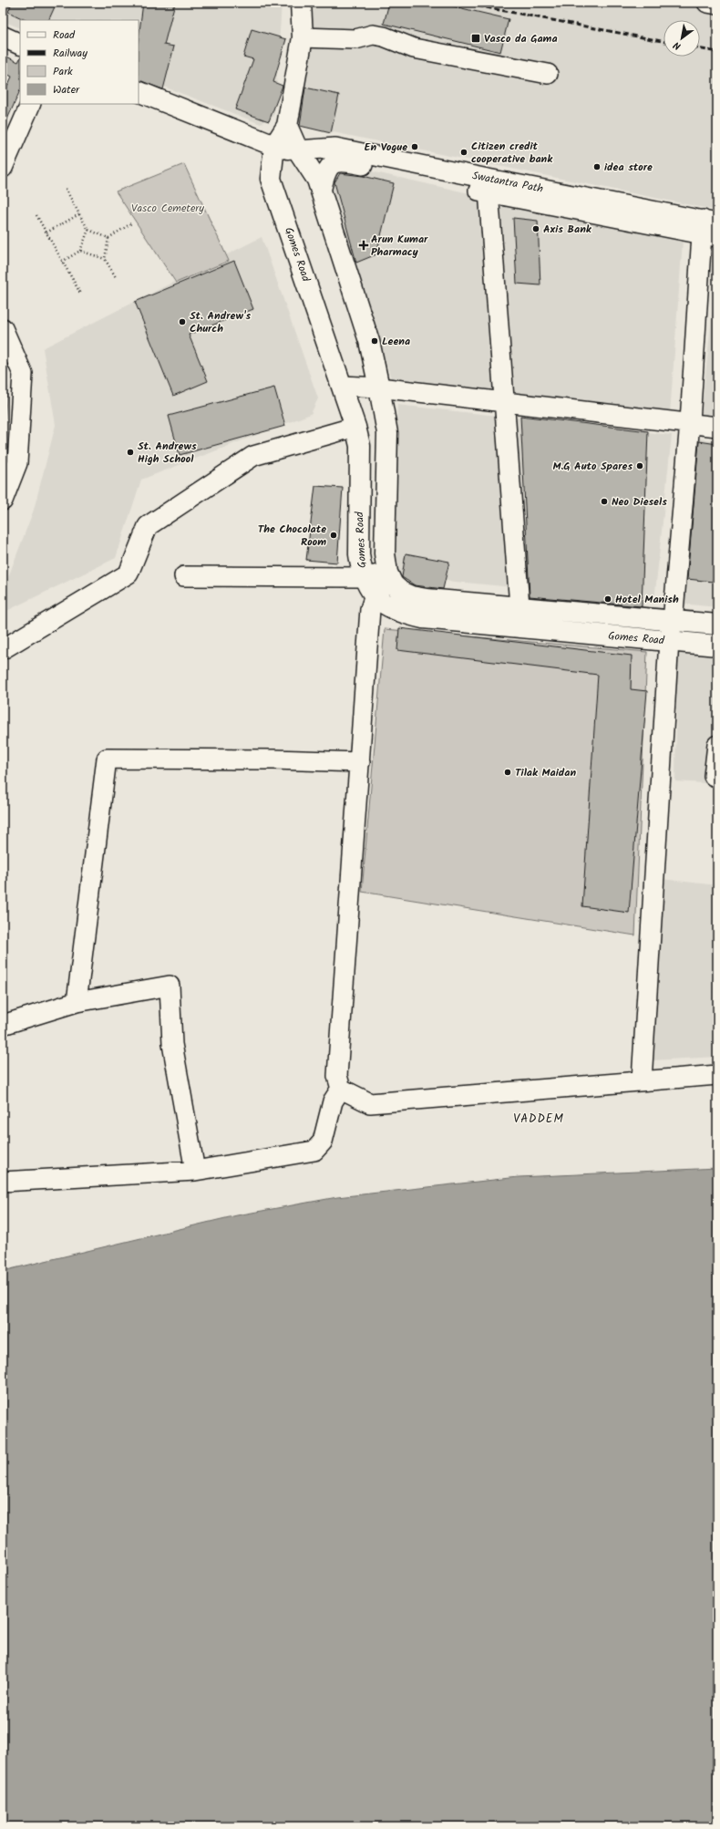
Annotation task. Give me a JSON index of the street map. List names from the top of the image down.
{
  "streets": {
    "main road": ["Gomes Road"],
    "street": ["Swatantra Path"]
  },
  "crossings": [
    ["Swatantra Path", "Gomes Road"]
  ],
  "districts": ["VADDEM"],
  "parks": ["Vasco Cemetery"],
  "places": {
    "transit": ["Vasco da Gama"],
    "other": [
      "En Vogue",
      "Citizen credit cooperative bank",
      "idea store",
      "Axis Bank",
      "St. Andrew's Church",
      "Leena",
      "St. Andrews High School",
      "M.G Auto Spares",
      "Neo Diesels",
      "The Chocolate Room",
      "Hotel Manish",
      "Tilak Maidan"
    ],
    "health": ["Arun Kumar Pharmacy"]
  },
  "legend": [
    "Road",
    "Railway",
    "Park",
    "Water"
  ],
  "north": "bottom left"
}
